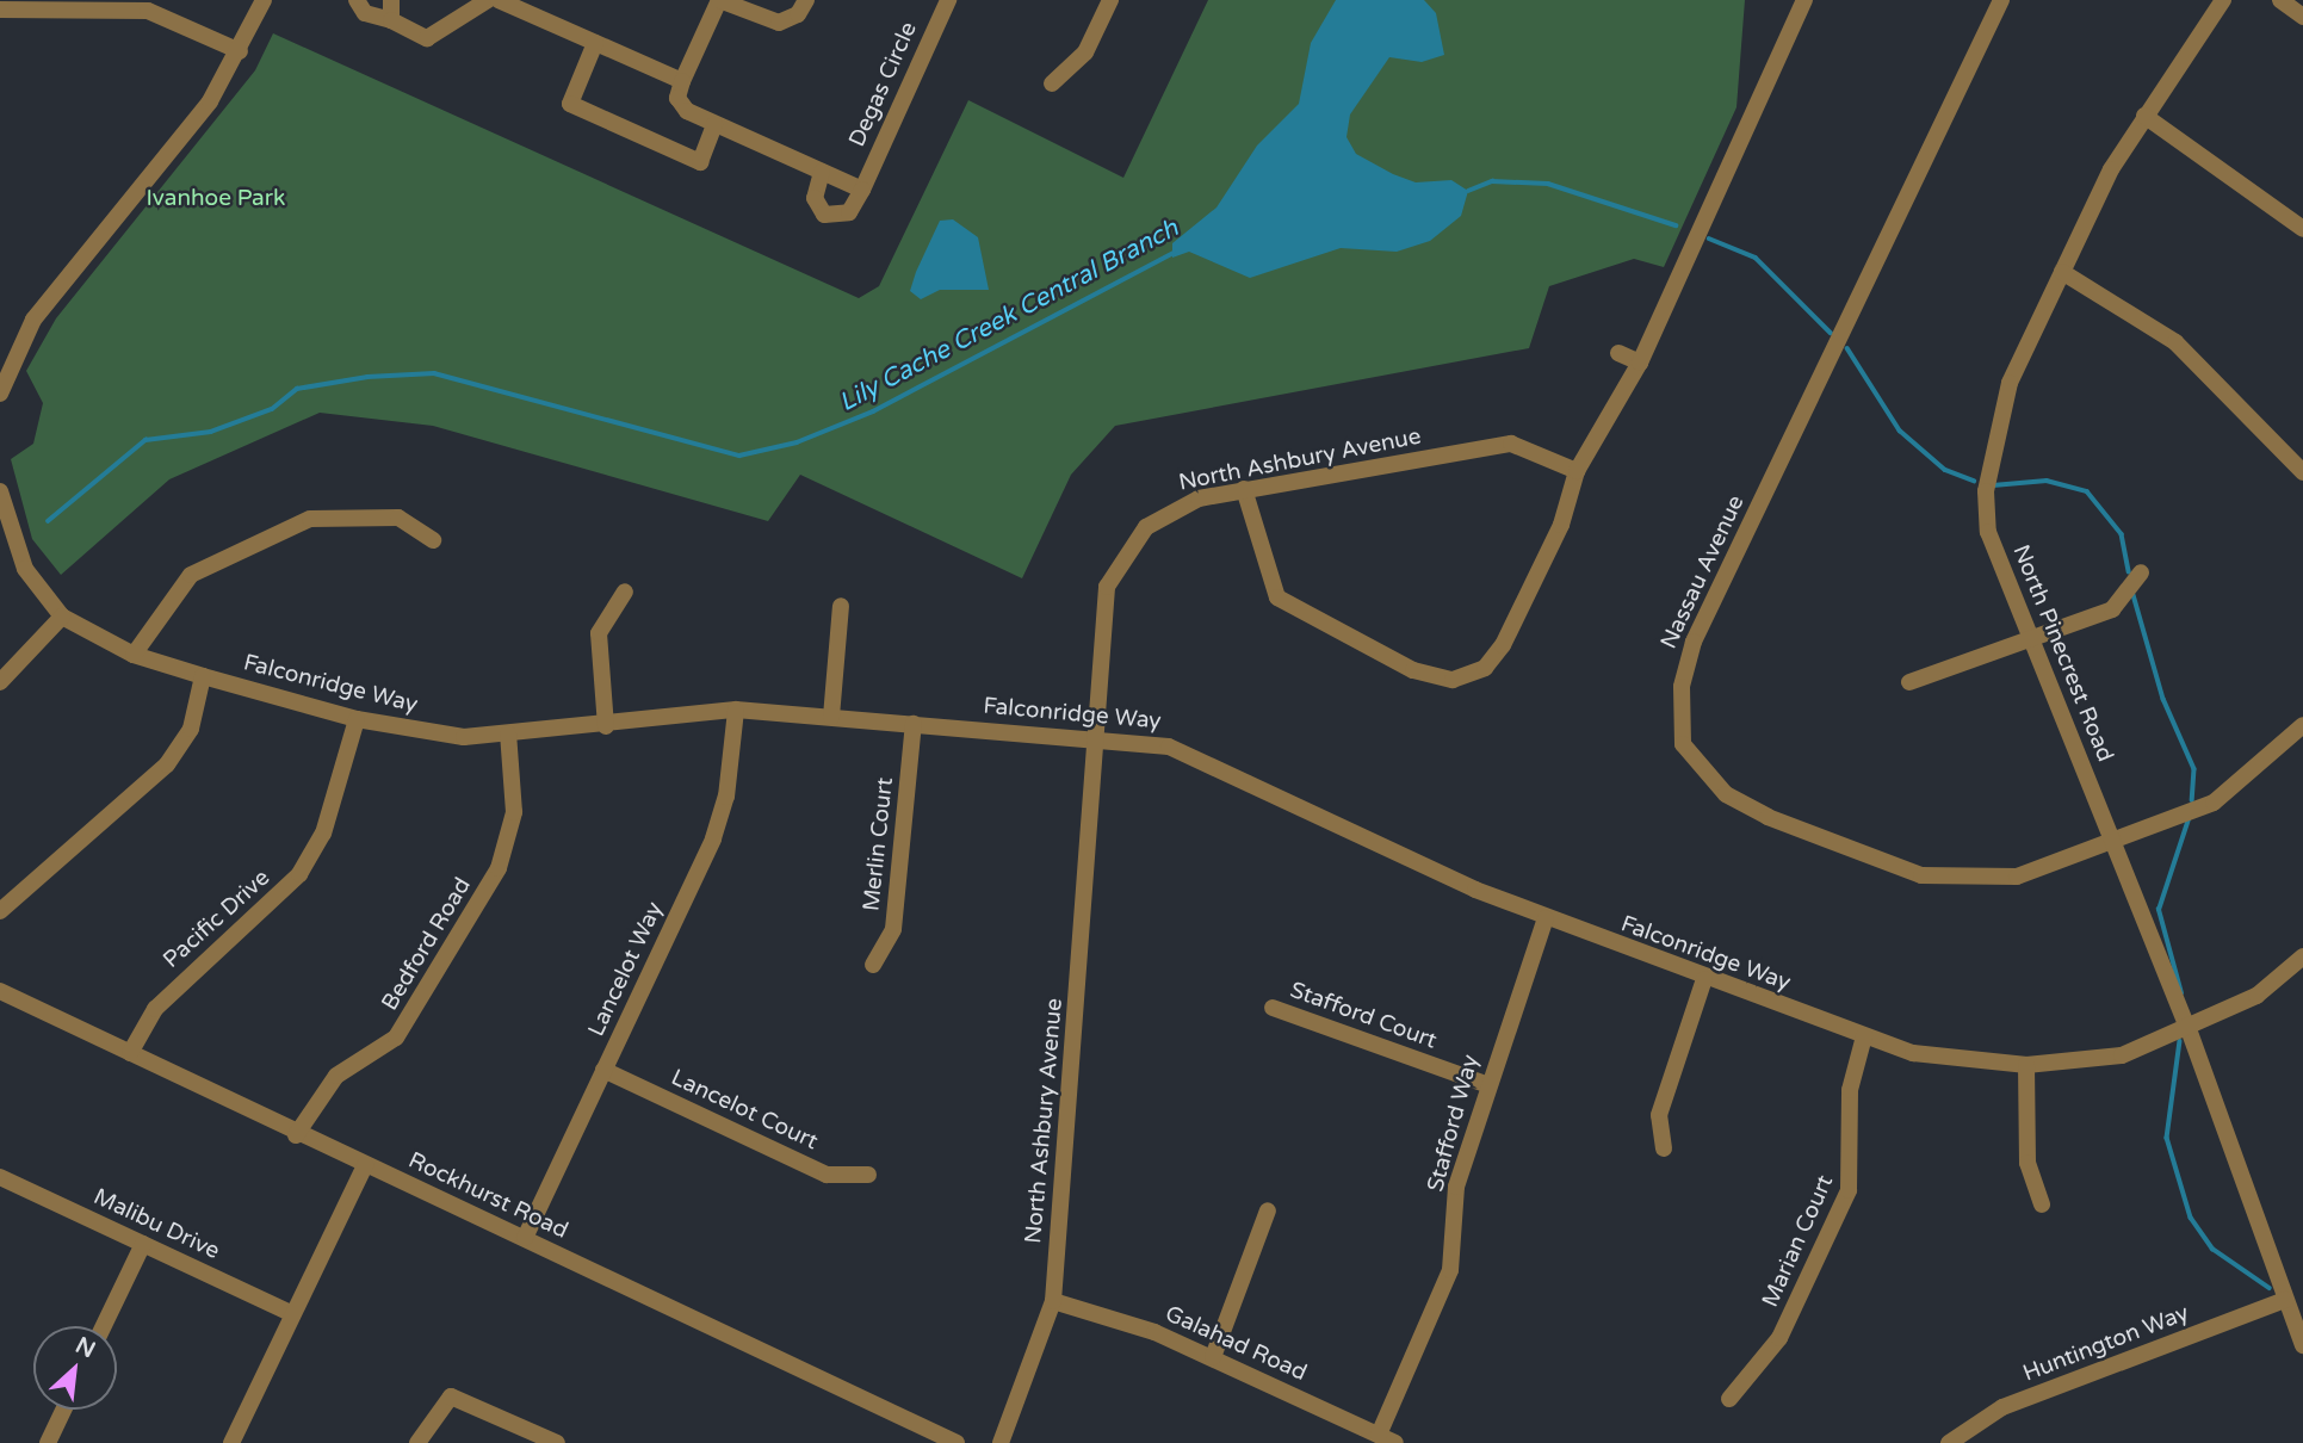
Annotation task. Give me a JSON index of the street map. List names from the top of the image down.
{
  "streets": {
    "street": [
      "Degas Circle",
      "North Ashbury Avenue",
      "Nassau Avenue",
      "North Pinecrest Road",
      "Falconridge Way",
      "Merlin Court",
      "Pacific Drive",
      "Bedford Road",
      "Lancelot Way",
      "Stafford Court",
      "Lancelot Court",
      "Stafford Way",
      "Rockhurst Road",
      "Malibu Drive",
      "Marian Court",
      "Galahad Road",
      "Huntington Way"
    ]
  },
  "crossings": [
    ["North Ashbury Avenue", "Falconridge Way"],
    ["North Ashbury Avenue", "Galahad Road"],
    ["Nassau Avenue", "North Pinecrest Road"],
    ["North Pinecrest Road", "Falconridge Way"],
    ["North Pinecrest Road", "Huntington Way"],
    ["Falconridge Way", "Merlin Court"],
    ["Falconridge Way", "Pacific Drive"],
    ["Falconridge Way", "Bedford Road"],
    ["Falconridge Way", "Lancelot Way"],
    ["Falconridge Way", "Stafford Way"],
    ["Falconridge Way", "Marian Court"],
    ["Pacific Drive", "Rockhurst Road"],
    ["Bedford Road", "Rockhurst Road"],
    ["Lancelot Way", "Lancelot Court"],
    ["Lancelot Way", "Rockhurst Road"],
    ["Stafford Court", "Stafford Way"],
    ["Stafford Way", "Galahad Road"]
  ],
  "water": ["Lily Cache Creek Central Branch"],
  "parks": ["Ivanhoe Park"],
  "north": "top right"
}
